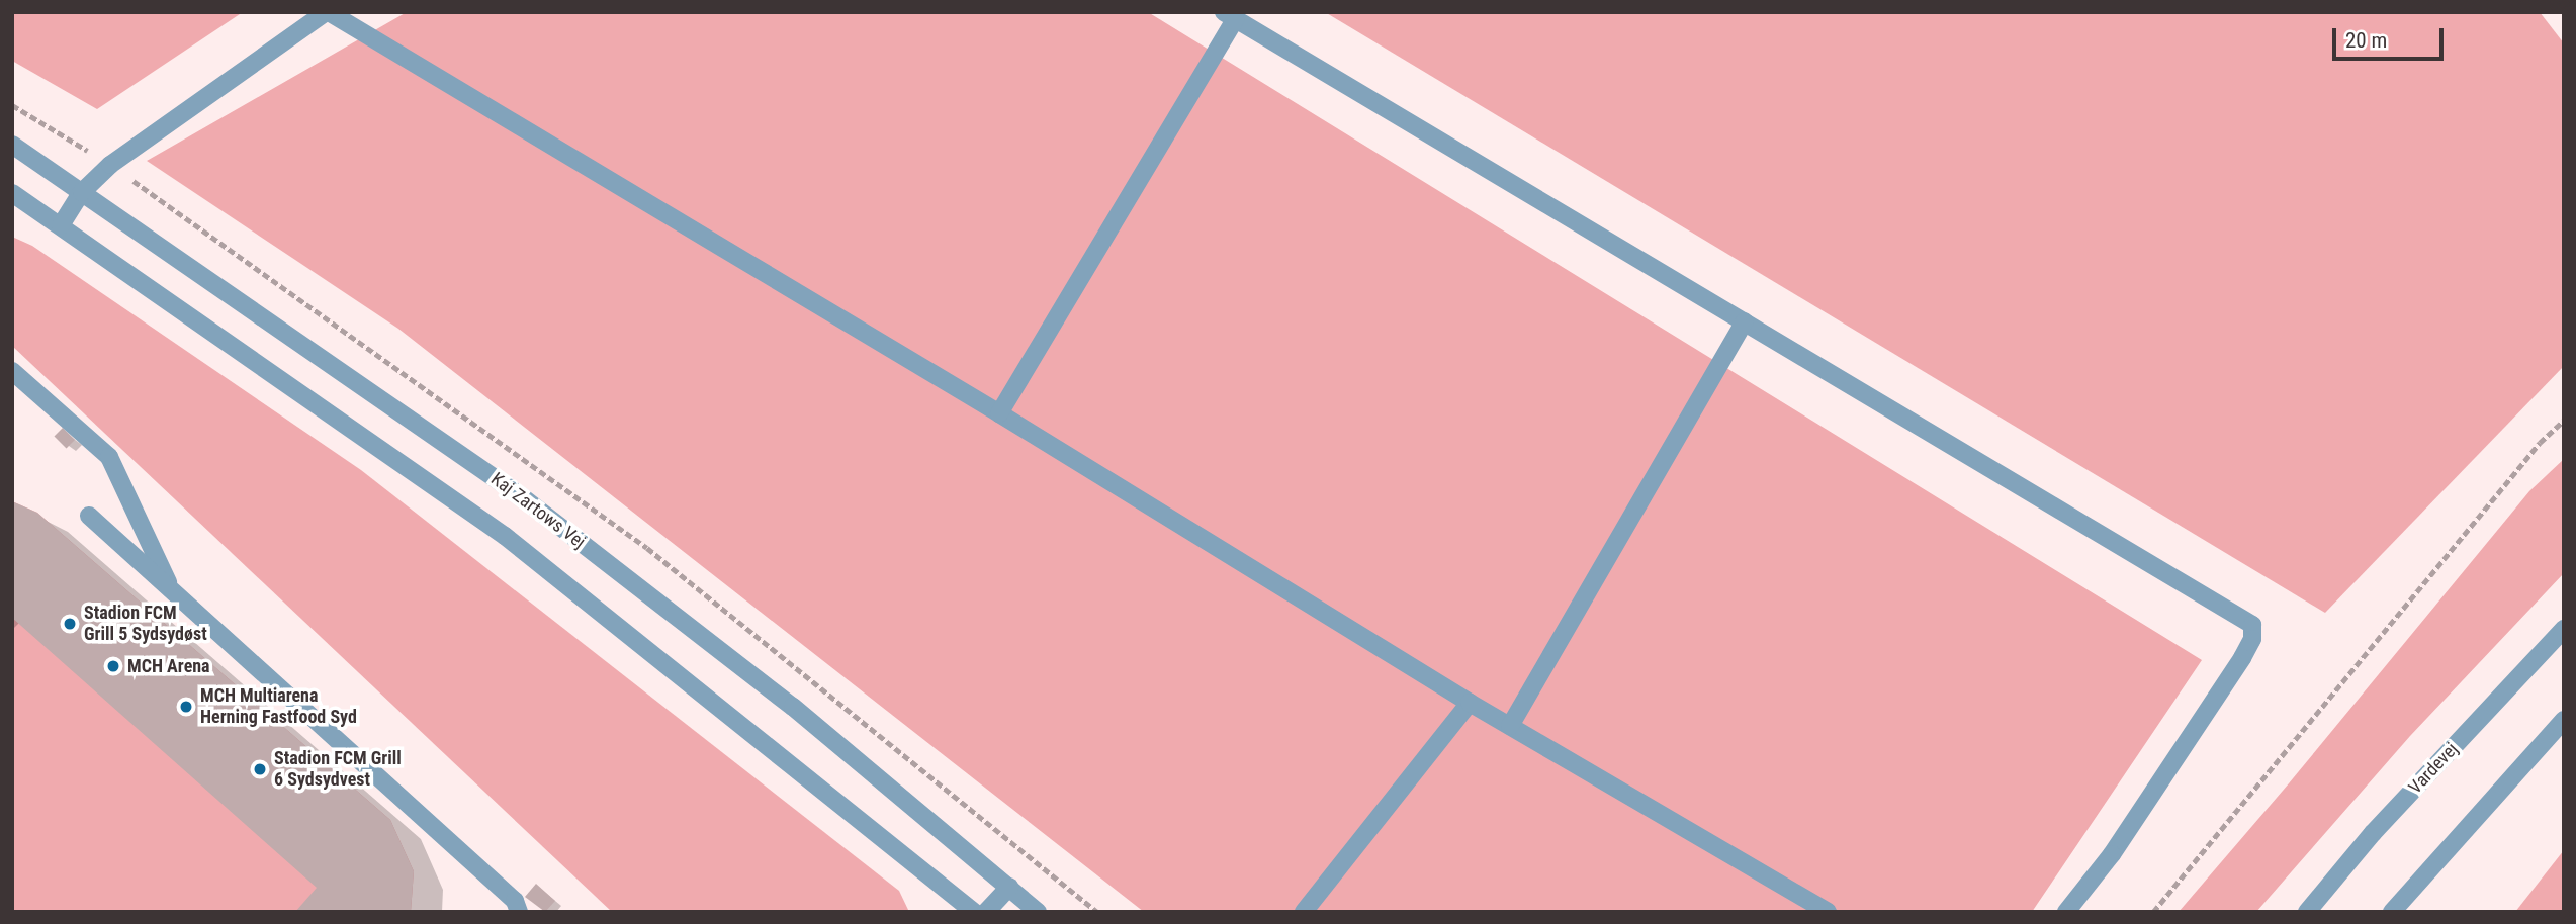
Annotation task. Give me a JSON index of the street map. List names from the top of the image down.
{
  "streets": {
    "street": ["Kaj Zartows Vej", "Vardevej"]
  },
  "places": [
    "Stadion FCM Grill 5 Sydsydøst",
    "MCH Arena",
    "MCH Multiarena Herning Fastfood Syd",
    "Stadion FCM Grill 6 Sydsydvest"
  ],
  "scale_bar": "20 m"
}
